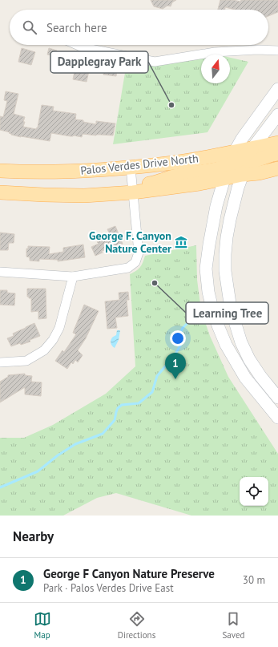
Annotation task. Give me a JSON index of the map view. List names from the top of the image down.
{
  "streets": {
    "main road": ["Palos Verdes Drive North"]
  },
  "places": {
    "other": ["Dapplegray Park", "Learning Tree"],
    "museum": ["George F. Canyon Nature Center"]
  },
  "north": "top",
  "page": {
    "search": "Search here",
    "pins": "1",
    "heading": "Nearby",
    "list": [
      {
        "mark": "1",
        "name": "George F Canyon Nature Preserve",
        "note": "Park · Palos Verdes Drive East",
        "value": "30 m"
      }
    ],
    "nav": ["Map", "Directions", "Saved"]
  }
}
